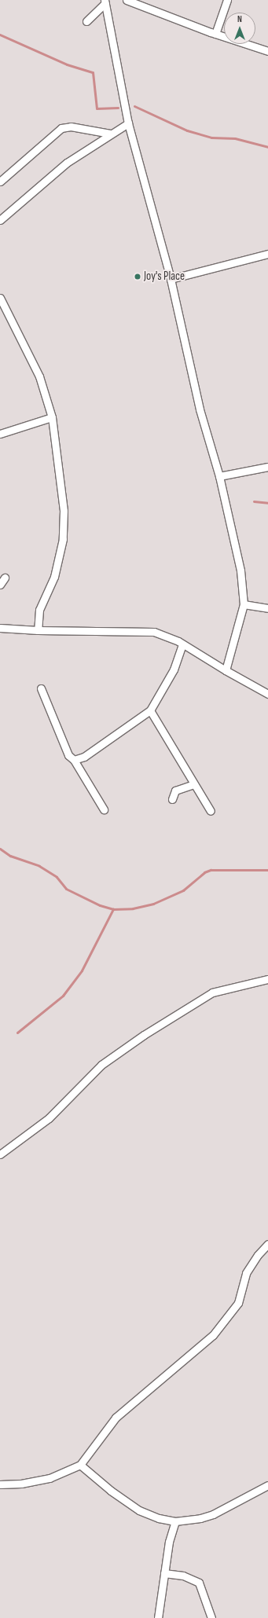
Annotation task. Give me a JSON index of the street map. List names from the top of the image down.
{
  "places": ["Joy's Place"],
  "north": "top"
}
